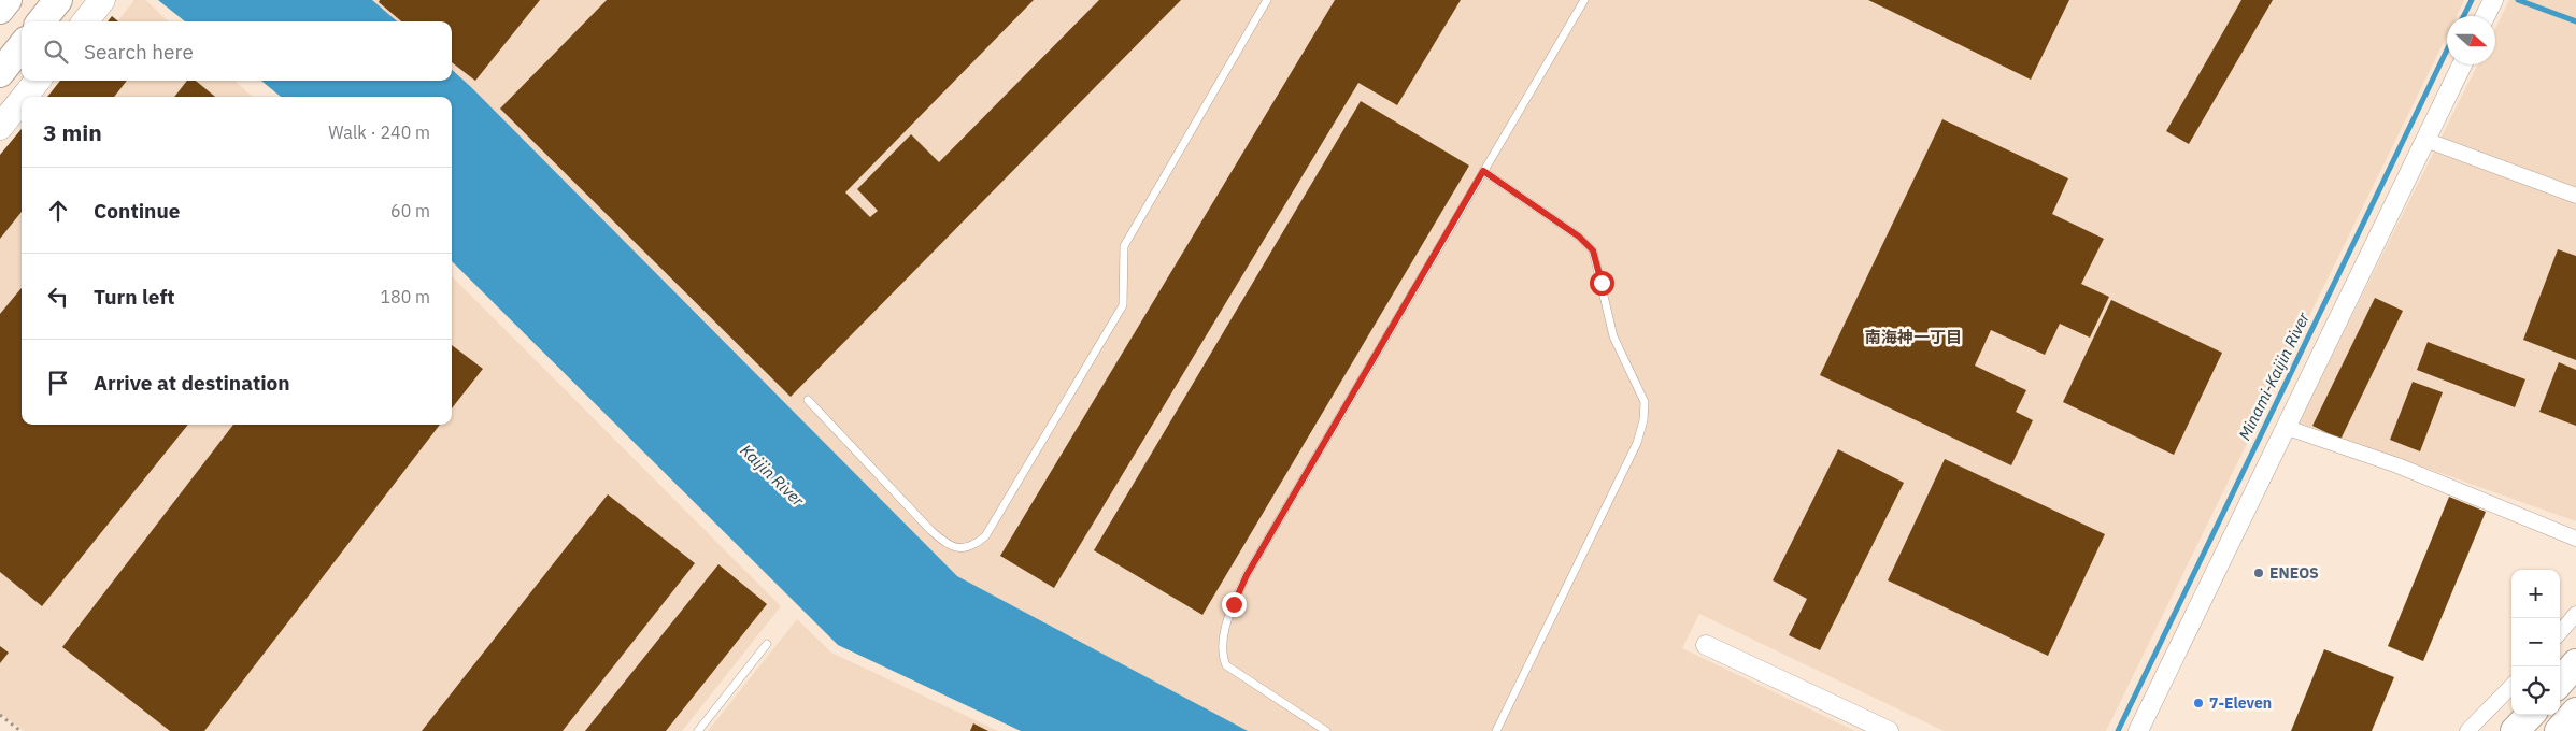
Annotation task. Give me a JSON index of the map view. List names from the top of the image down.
{
  "districts": ["南海神一丁目"],
  "water": ["Minami-Kaijin River", "Kaijin River"],
  "places": ["ENEOS", "7-Eleven"],
  "north": "right",
  "page": {
    "search": "Search here",
    "heading": ["3 min", "Walk · 240 m"],
    "list": [
      ["Continue", "60 m"],
      ["Turn left", "180 m"],
      "Arrive at destination"
    ],
    "map_buttons": ["+", "−"]
  }
}
